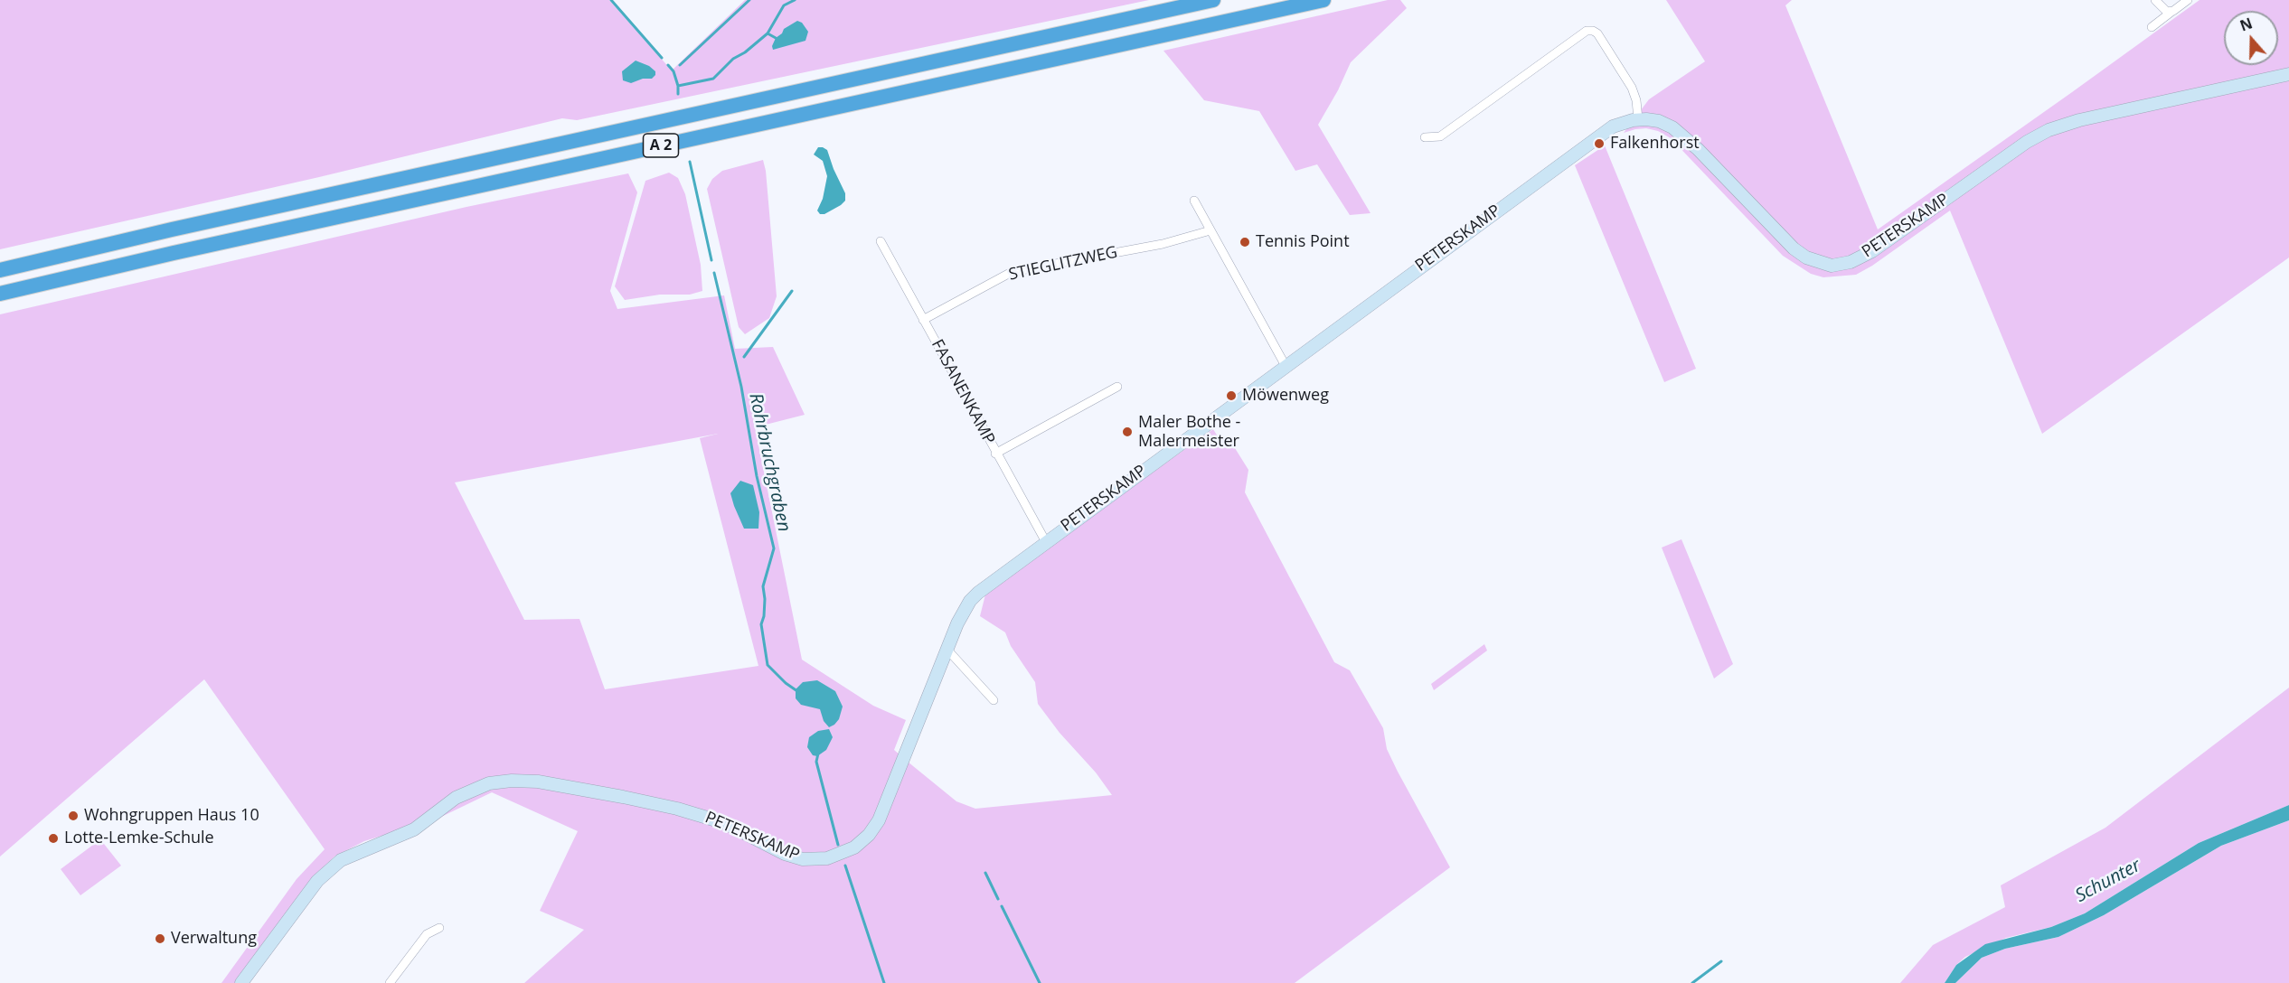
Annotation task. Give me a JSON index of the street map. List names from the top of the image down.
{
  "streets": {
    "highway": ["A 2"],
    "street": ["PETERSKAMP", "STIEGLITZWEG", "FASANENKAMP"]
  },
  "crossings": [
    ["PETERSKAMP", "FASANENKAMP"],
    ["STIEGLITZWEG", "FASANENKAMP"]
  ],
  "water": ["Rohrbruchgraben", "Schunter"],
  "places": [
    "Falkenhorst",
    "Tennis Point",
    "Möwenweg",
    "Maler Bothe - Malermeister",
    "Wohngruppen Haus 10",
    "Lotte-Lemke-Schule",
    "Verwaltung"
  ],
  "north": "top"
}
